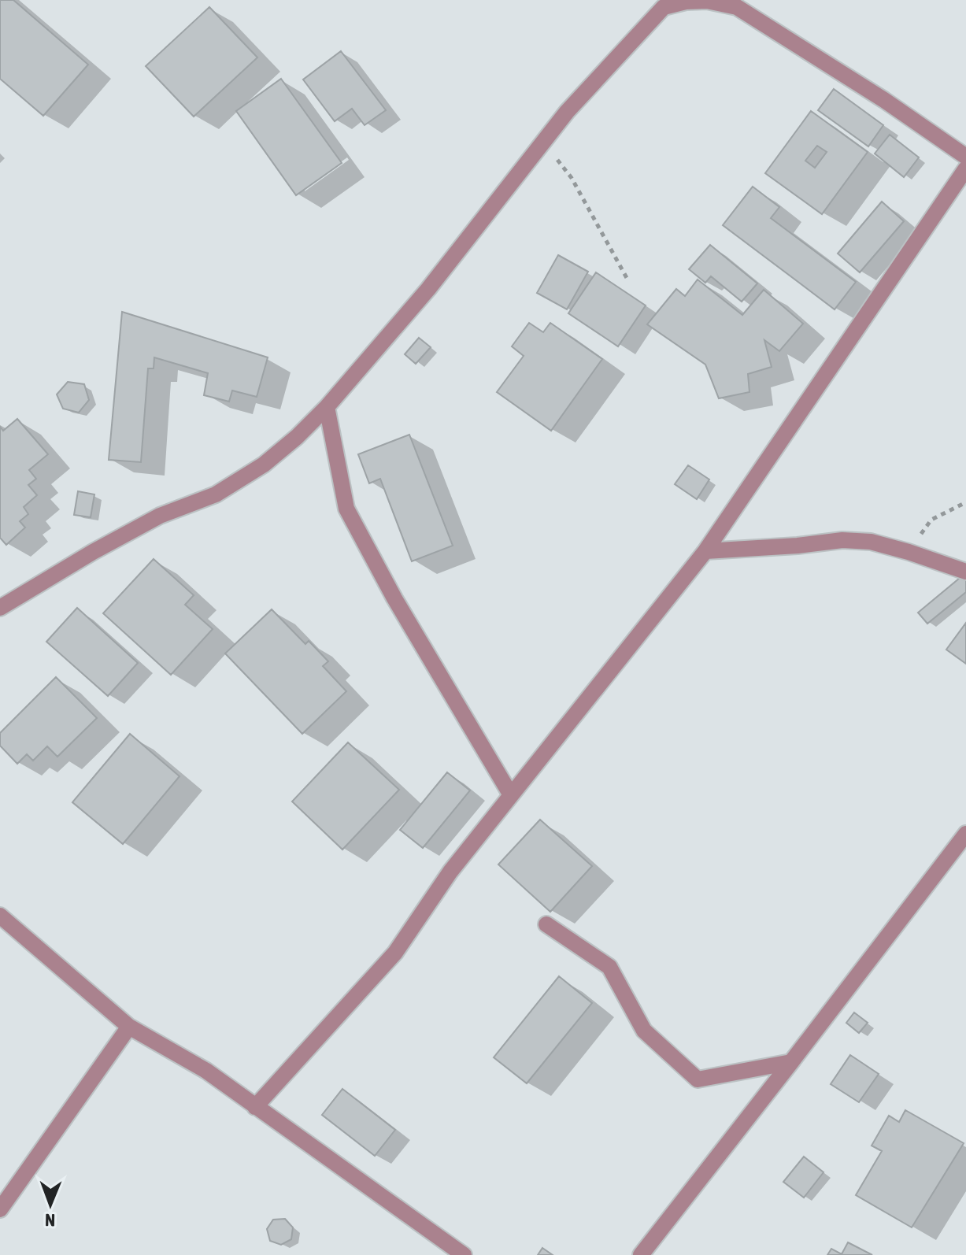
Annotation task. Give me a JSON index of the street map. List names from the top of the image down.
{
  "north": "bottom"
}
